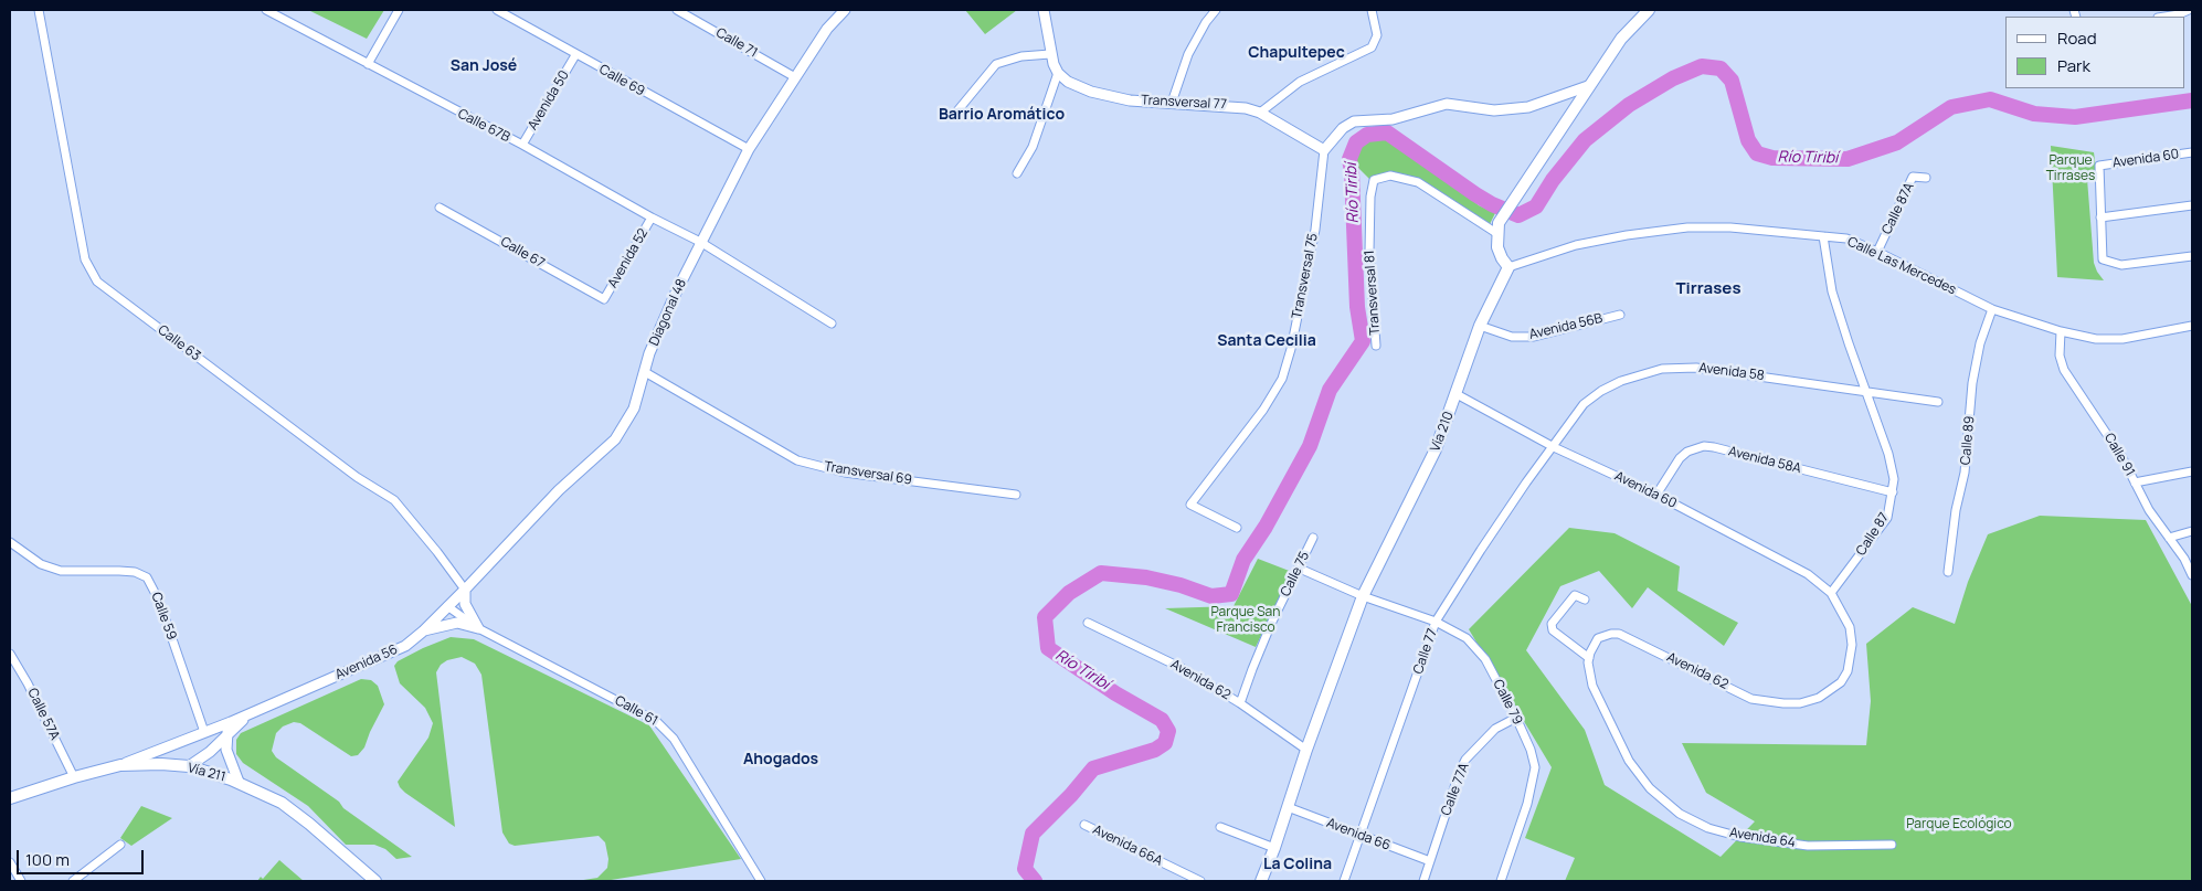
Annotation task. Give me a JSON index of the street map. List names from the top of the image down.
{
  "streets": {
    "main road": ["Vía 210", "Vía 211"],
    "street": [
      "Calle 71",
      "Calle 69",
      "Avenida 50",
      "Transversal 77",
      "Calle 67B",
      "Avenida 60",
      "Calle 87A",
      "Calle 67",
      "Avenida 52",
      "Calle Las Mercedes",
      "Transversal 75",
      "Transversal 81",
      "Diagonal 48",
      "Avenida 56B",
      "Calle 63",
      "Avenida 58",
      "Calle 89",
      "Calle 91",
      "Avenida 58A",
      "Transversal 69",
      "Calle 87",
      "Calle 75",
      "Calle 59",
      "Calle 77",
      "Avenida 56",
      "Avenida 62",
      "Calle 79",
      "Calle 61",
      "Calle 57A",
      "Calle 77A",
      "Avenida 66",
      "Avenida 64",
      "Avenida 66A"
    ]
  },
  "crossings": [
    ["Calle 71", "Diagonal 48"],
    ["Calle 69", "Avenida 50"],
    ["Calle 69", "Diagonal 48"],
    ["Avenida 50", "Calle 67B"],
    ["Transversal 77", "Transversal 75"],
    ["Calle 67B", "Avenida 52"],
    ["Calle 67B", "Diagonal 48"],
    ["Avenida 60", "Avenida 58"],
    ["Avenida 60", "Vía 210"],
    ["Avenida 60", "Avenida 58A"],
    ["Avenida 60", "Calle 87"],
    ["Avenida 60", "Calle 77"],
    ["Avenida 60", "Avenida 62"],
    ["Calle 87A", "Calle Las Mercedes"],
    ["Calle 67", "Avenida 52"],
    ["Calle Las Mercedes", "Vía 210"],
    ["Calle Las Mercedes", "Calle 89"],
    ["Calle Las Mercedes", "Calle 91"],
    ["Calle Las Mercedes", "Calle 87"],
    ["Diagonal 48", "Calle 63"],
    ["Diagonal 48", "Transversal 69"],
    ["Diagonal 48", "Avenida 56"],
    ["Avenida 56B", "Vía 210"],
    ["Calle 63", "Avenida 56"],
    ["Avenida 58", "Calle 87"],
    ["Avenida 58", "Calle 77"],
    ["Vía 210", "Avenida 62"],
    ["Vía 210", "Calle 79"],
    ["Vía 210", "Avenida 66"],
    ["Avenida 58A", "Calle 87"],
    ["Calle 87", "Avenida 62"],
    ["Calle 75", "Avenida 62"],
    ["Calle 59", "Avenida 56"],
    ["Calle 77", "Calle 79"],
    ["Calle 77", "Avenida 66"],
    ["Avenida 56", "Calle 61"],
    ["Avenida 56", "Vía 211"],
    ["Avenida 62", "Avenida 64"],
    ["Calle 79", "Calle 77A"],
    ["Calle 57A", "Vía 211"],
    ["Calle 77A", "Avenida 66"]
  ],
  "districts": [
    "Chapultepec",
    "San José",
    "Barrio Aromático",
    "Tirrases",
    "Santa Cecilia",
    "Ahogados",
    "La Colina"
  ],
  "water": ["Río Tiribí"],
  "parks": ["Parque Tirrases", "Parque San Francisco", "Parque Ecológico"],
  "legend": ["Road", "Park"],
  "scale_bar": "100 m"
}
